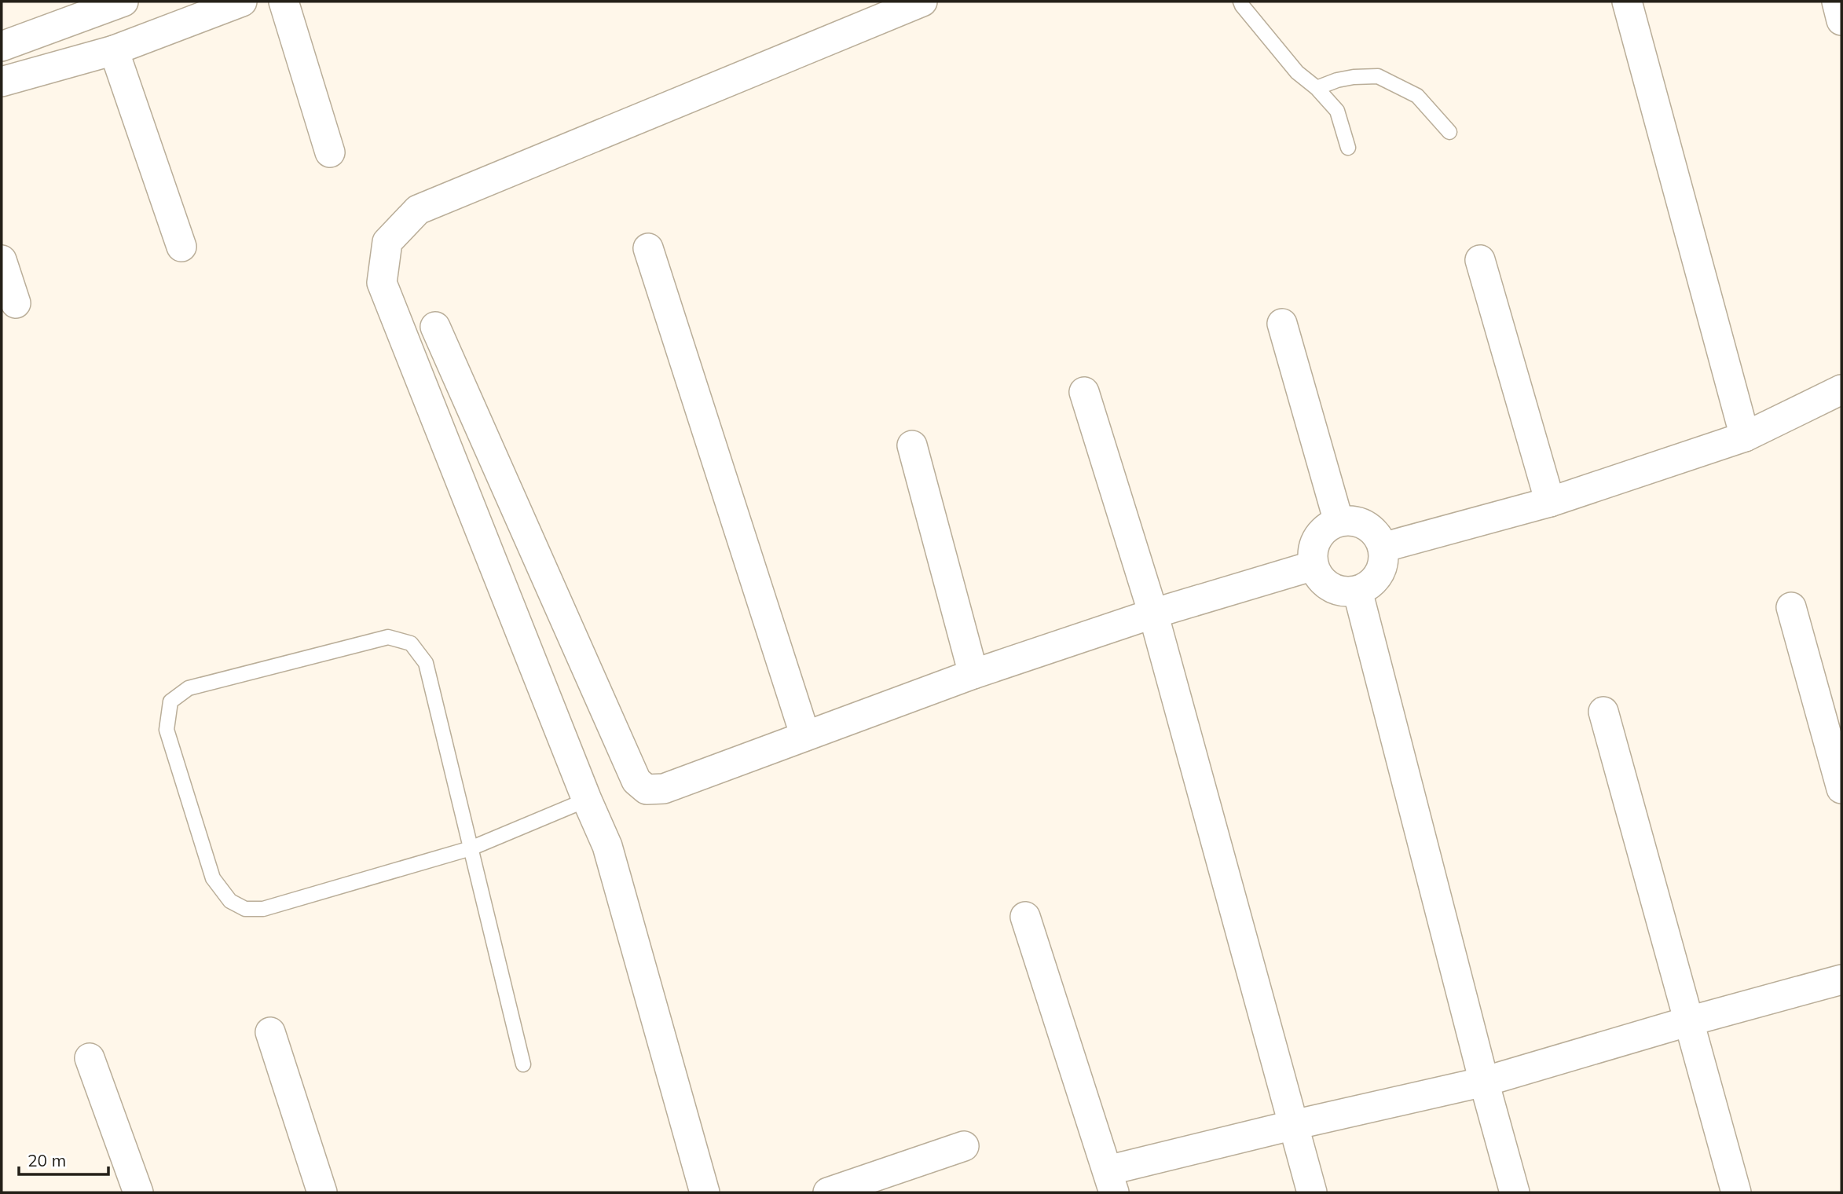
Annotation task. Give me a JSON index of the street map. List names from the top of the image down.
{
  "scale_bar": "20 m"
}
